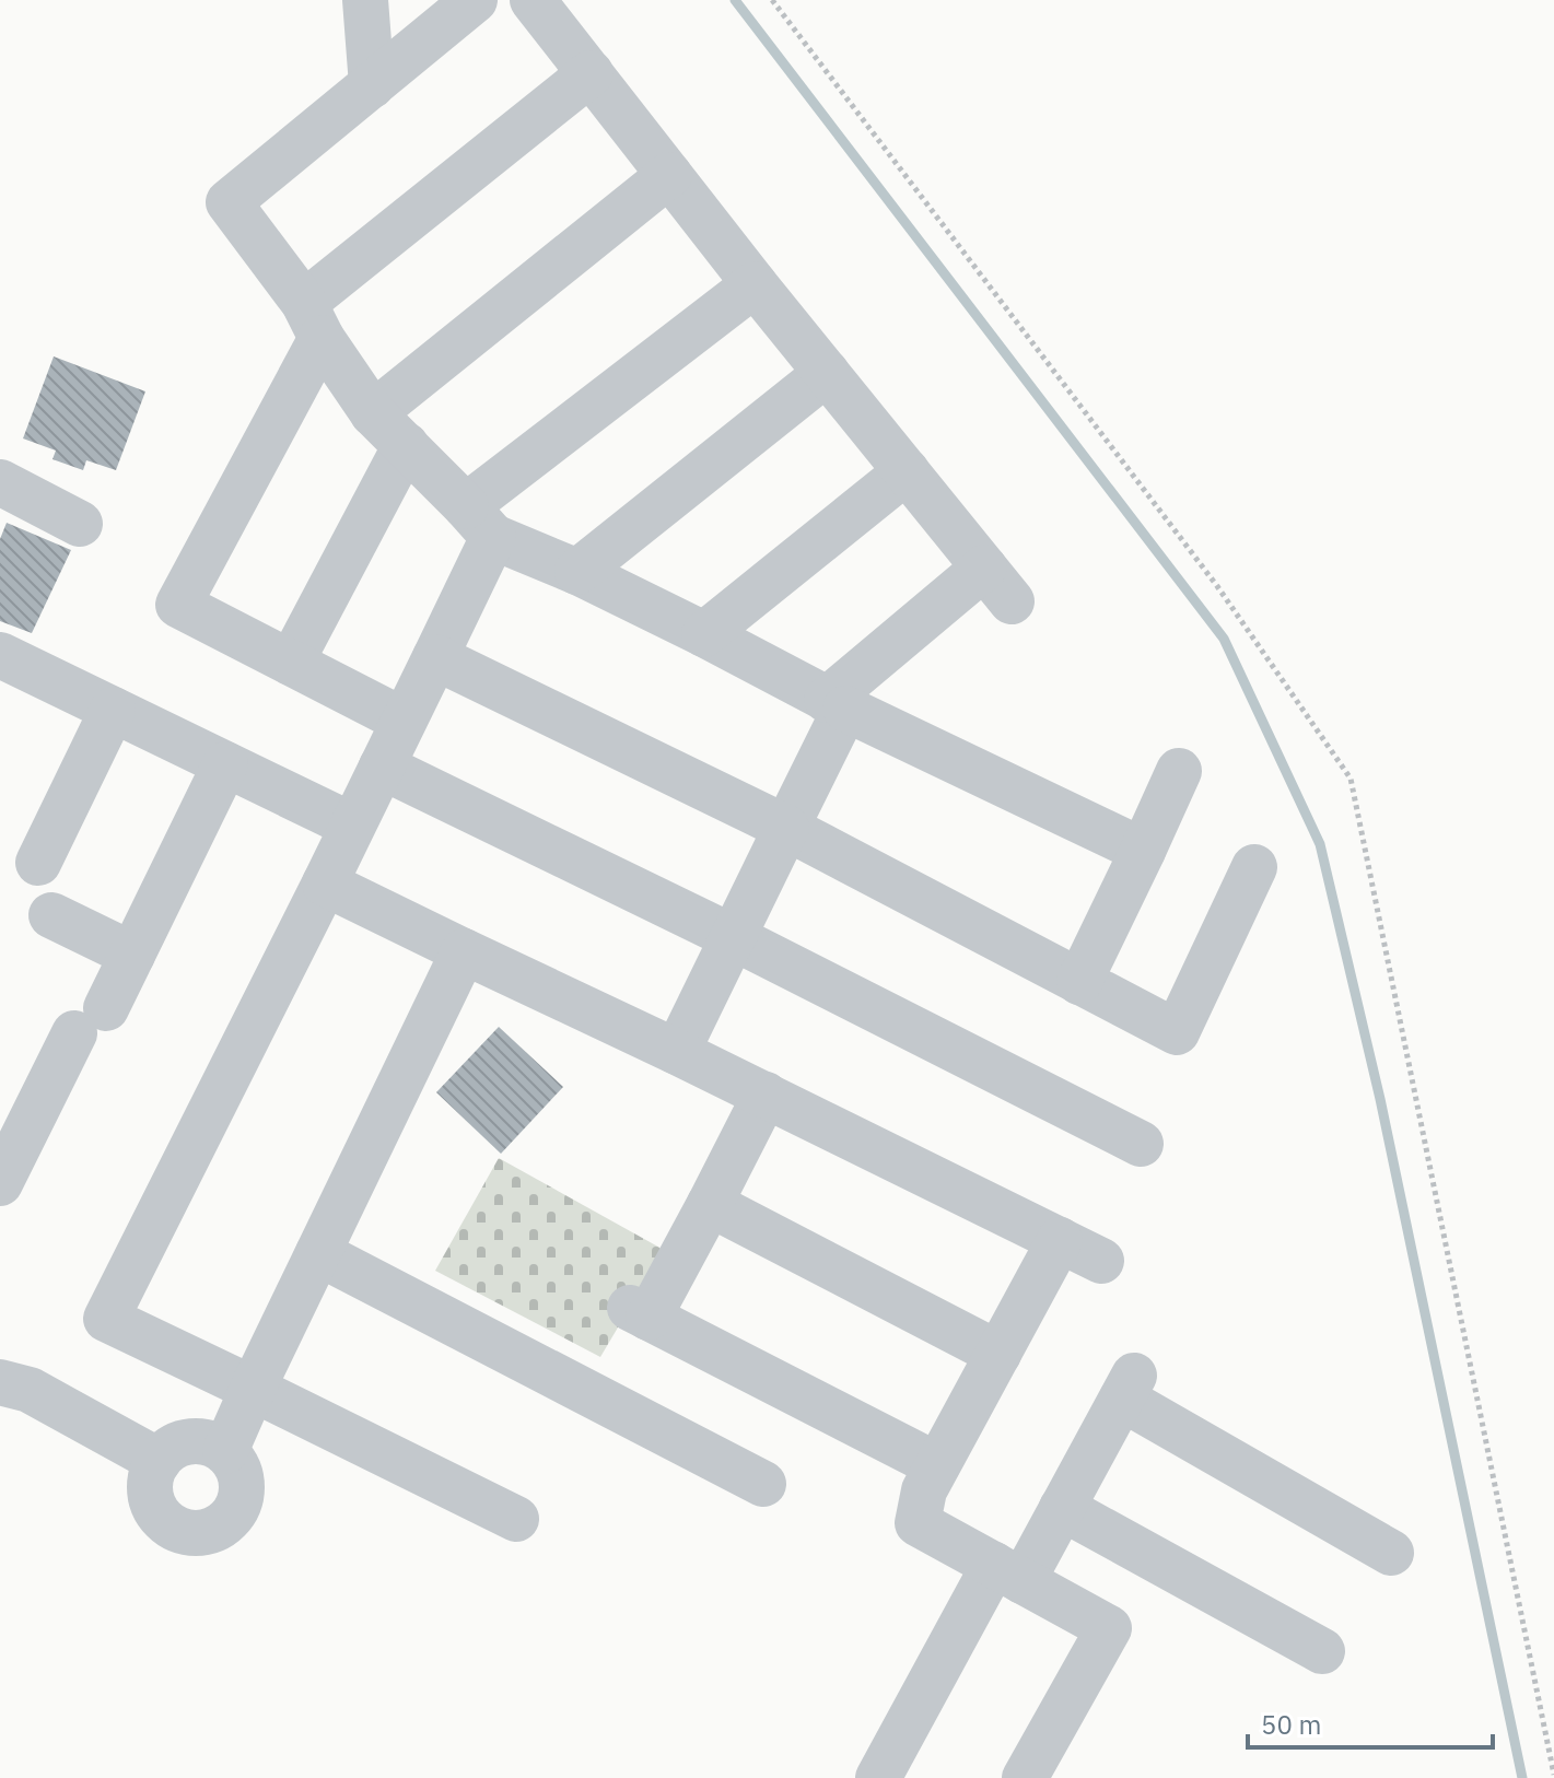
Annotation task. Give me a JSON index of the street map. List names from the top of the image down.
{
  "scale_bar": "50 m"
}
